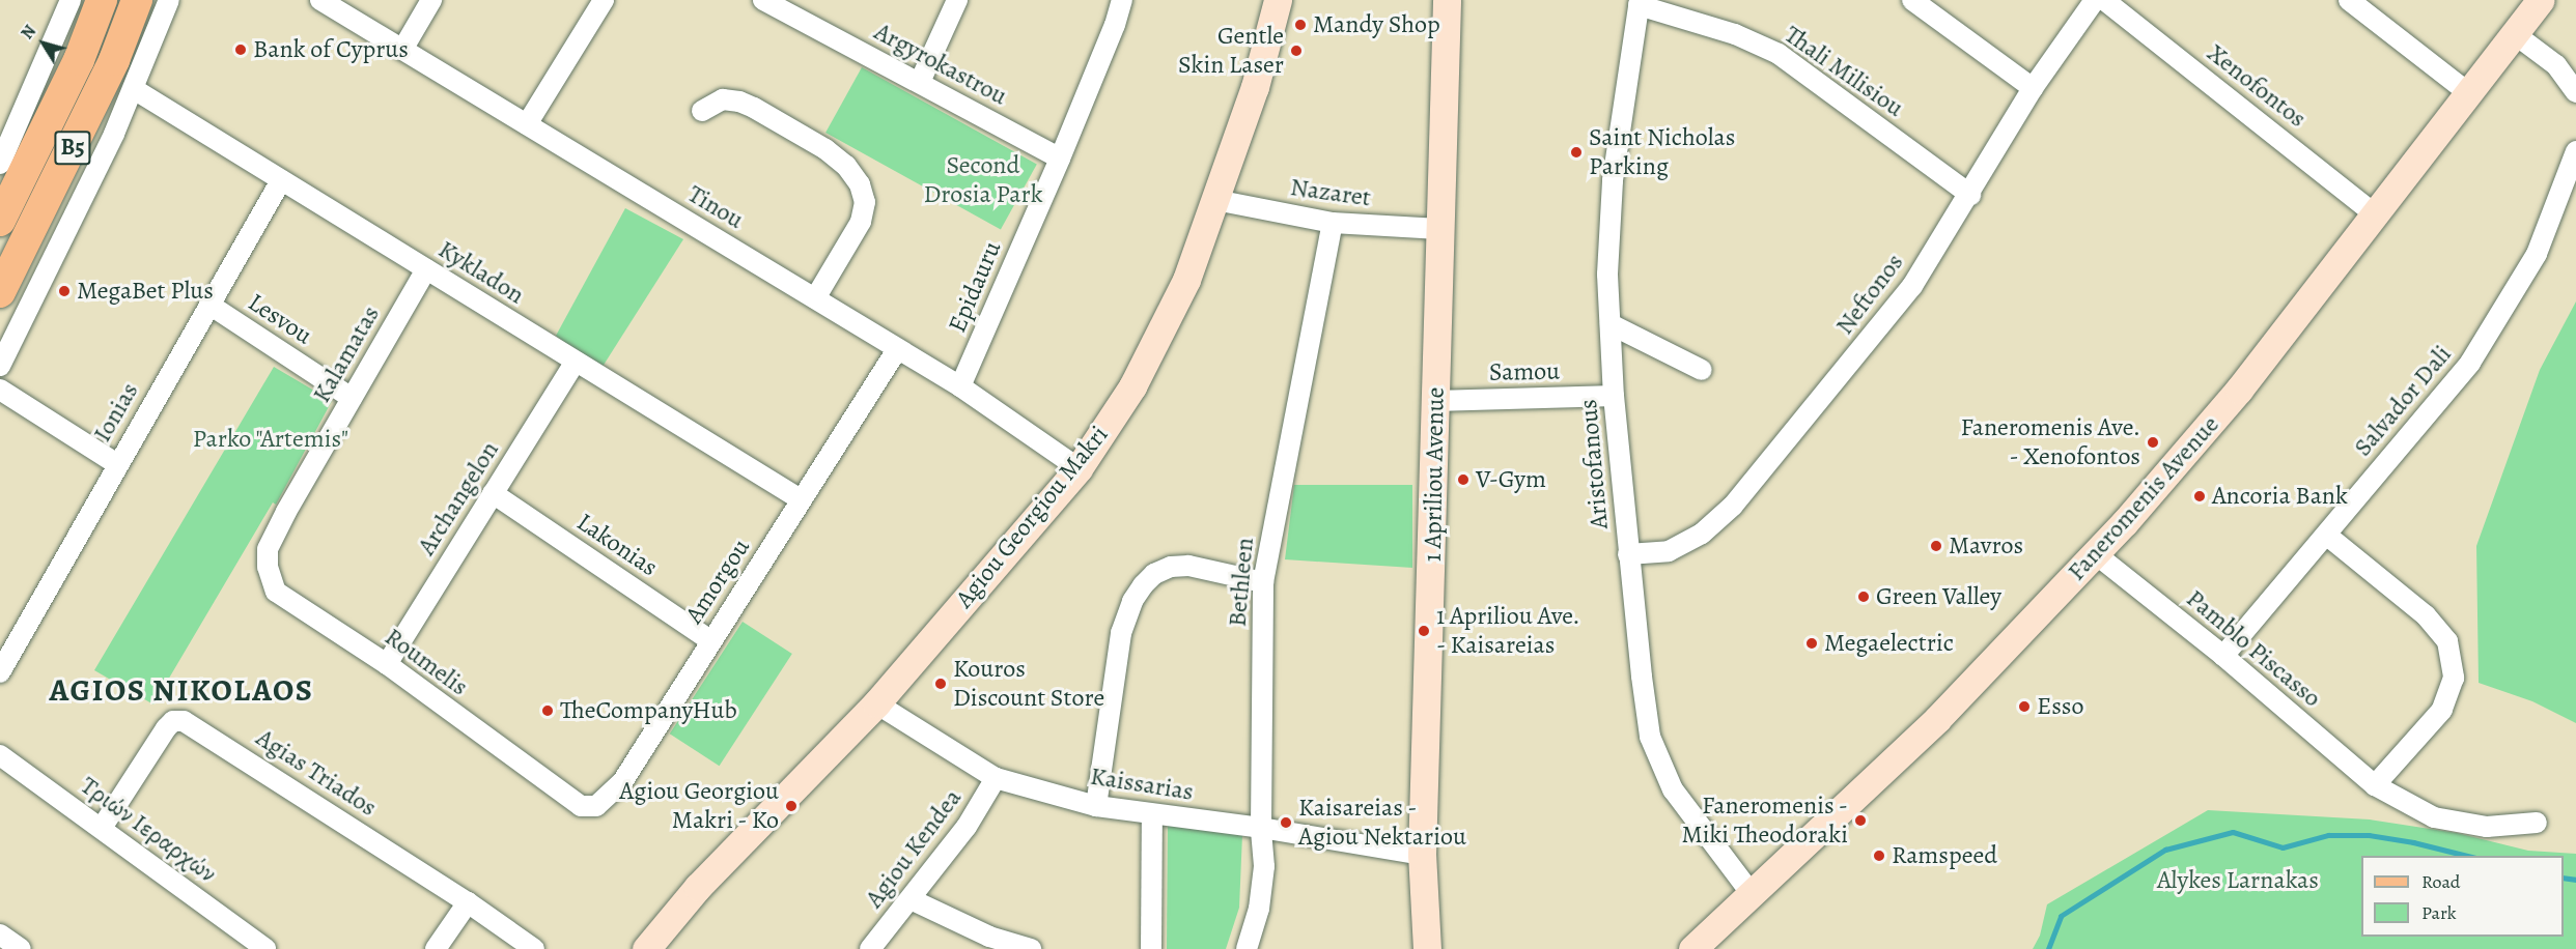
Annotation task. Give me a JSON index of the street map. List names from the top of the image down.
{
  "streets": {
    "main road": [
      "B5",
      "1 Apriliou Avenue",
      "Faneromenis Avenue",
      "Agiou Georgiou Makri"
    ],
    "street": [
      "Argyrokastrou",
      "Thali Milisiou",
      "Xenofontos",
      "Nazaret",
      "Tinou",
      "Kykladon",
      "Epidauru",
      "Neftonos",
      "Lesvou",
      "Kalamatas",
      "Samou",
      "Salvador Dali",
      "Ionias",
      "Aristofanous",
      "Archangelon",
      "Lakonias",
      "Amorgou",
      "Bethleen",
      "Pamblo Piscasso",
      "Roumelis",
      "Agias Triados",
      "Kaissarias",
      "Τριών Ιεραρχών",
      "Agiou Kendea"
    ]
  },
  "crossings": [
    ["Argyrokastrou", "Epidauru"],
    ["Thali Milisiou", "Neftonos"],
    ["Thali Milisiou", "Aristofanous"],
    ["Xenofontos", "Faneromenis Avenue"],
    ["Nazaret", "1 Apriliou Avenue"],
    ["Nazaret", "Agiou Georgiou Makri"],
    ["Nazaret", "Bethleen"],
    ["Tinou", "Epidauru"],
    ["Tinou", "Agiou Georgiou Makri"],
    ["Tinou", "Amorgou"],
    ["Kykladon", "Kalamatas"],
    ["Kykladon", "Ionias"],
    ["Kykladon", "Archangelon"],
    ["Kykladon", "Amorgou"],
    ["Neftonos", "Aristofanous"],
    ["Lesvou", "Kalamatas"],
    ["Lesvou", "Ionias"],
    ["Kalamatas", "Roumelis"],
    ["Samou", "Aristofanous"],
    ["Samou", "1 Apriliou Avenue"],
    ["Salvador Dali", "Pamblo Piscasso"],
    ["Aristofanous", "Faneromenis Avenue"],
    ["1 Apriliou Avenue", "Kaissarias"],
    ["Archangelon", "Lakonias"],
    ["Archangelon", "Roumelis"],
    ["Faneromenis Avenue", "Pamblo Piscasso"],
    ["Agiou Georgiou Makri", "Kaissarias"],
    ["Lakonias", "Amorgou"],
    ["Amorgou", "Roumelis"],
    ["Bethleen", "Kaissarias"],
    ["Agias Triados", "Τριών Ιεραρχών"],
    ["Kaissarias", "Agiou Kendea"]
  ],
  "districts": ["AGIOS NIKOLAOS"],
  "parks": ["Second Drosia Park", "Parko \"Artemis\"", "Alykes Larnakas"],
  "places": [
    "Mandy Shop",
    "Bank of Cyprus",
    "Gentle Skin Laser",
    "Saint Nicholas Parking",
    "MegaBet Plus",
    "Faneromenis Ave. - Xenofontos",
    "V-Gym",
    "Ancoria Bank",
    "Mavros",
    "Green Valley",
    "1 Apriliou Ave. - Kaisareias",
    "Megaelectric",
    "Kouros Discount Store",
    "Esso",
    "TheCompanyHub",
    "Agiou Georgiou Makri - Ko",
    "Faneromenis - Miki Theodoraki",
    "Kaisareias - Agiou Nektariou",
    "Ramspeed"
  ],
  "legend": ["Road", "Park"],
  "north": "top left"
}
